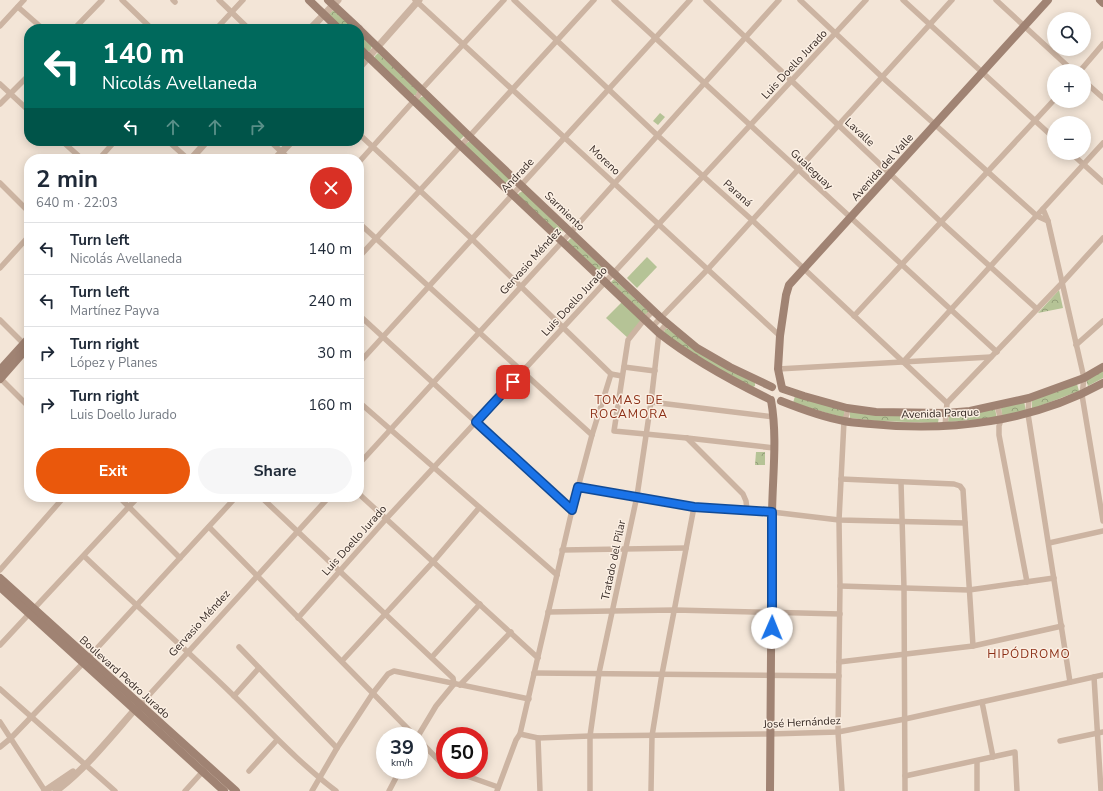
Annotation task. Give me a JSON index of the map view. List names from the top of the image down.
{
  "streets": {
    "main road": [
      "Avenida del Valle",
      "Sarmiento",
      "Avenida Parque",
      "Boulevard Pedro Jurado"
    ],
    "street": [
      "Luis Doello Jurado",
      "Lavalle",
      "Moreno",
      "Gualeguay",
      "Andrade",
      "Paraná",
      "Gervasio Méndez",
      "Tratado del Pilar",
      "José Hernández"
    ]
  },
  "crossings": [
    ["Luis Doello Jurado", "Lavalle"],
    ["Luis Doello Jurado", "Moreno"],
    ["Luis Doello Jurado", "Gualeguay"],
    ["Luis Doello Jurado", "Paraná"],
    ["Luis Doello Jurado", "Sarmiento"],
    ["Lavalle", "Avenida del Valle"],
    ["Lavalle", "Gervasio Méndez"],
    ["Moreno", "Avenida del Valle"],
    ["Moreno", "Andrade"],
    ["Moreno", "Gervasio Méndez"],
    ["Avenida del Valle", "Gualeguay"],
    ["Avenida del Valle", "Paraná"],
    ["Gualeguay", "Andrade"],
    ["Gualeguay", "Gervasio Méndez"],
    ["Andrade", "Paraná"],
    ["Andrade", "Sarmiento"],
    ["Paraná", "Gervasio Méndez"],
    ["Sarmiento", "Gervasio Méndez"],
    ["Sarmiento", "Avenida Parque"],
    ["Gervasio Méndez", "Boulevard Pedro Jurado"],
    ["Tratado del Pilar", "José Hernández"]
  ],
  "districts": ["TOMAS DE ROCAMORA", "HIPÓDROMO"],
  "page": {
    "map_buttons": ["+", "−"],
    "turn": ["140 m", "Nicolás Avellaneda"],
    "heading": ["2 min", "640 m · 22:03"],
    "list": [
      {
        "name": "Turn left",
        "note": "Nicolás Avellaneda",
        "value": "140 m"
      },
      {
        "name": "Turn left",
        "note": "Martínez Payva",
        "value": "240 m"
      },
      {
        "name": "Turn right",
        "note": "López y Planes",
        "value": "30 m"
      },
      {
        "name": "Turn right",
        "note": "Luis Doello Jurado",
        "value": "160 m"
      }
    ],
    "buttons": ["Exit", "Share"],
    "speed": "39 km/h",
    "limit": "50"
  }
}
